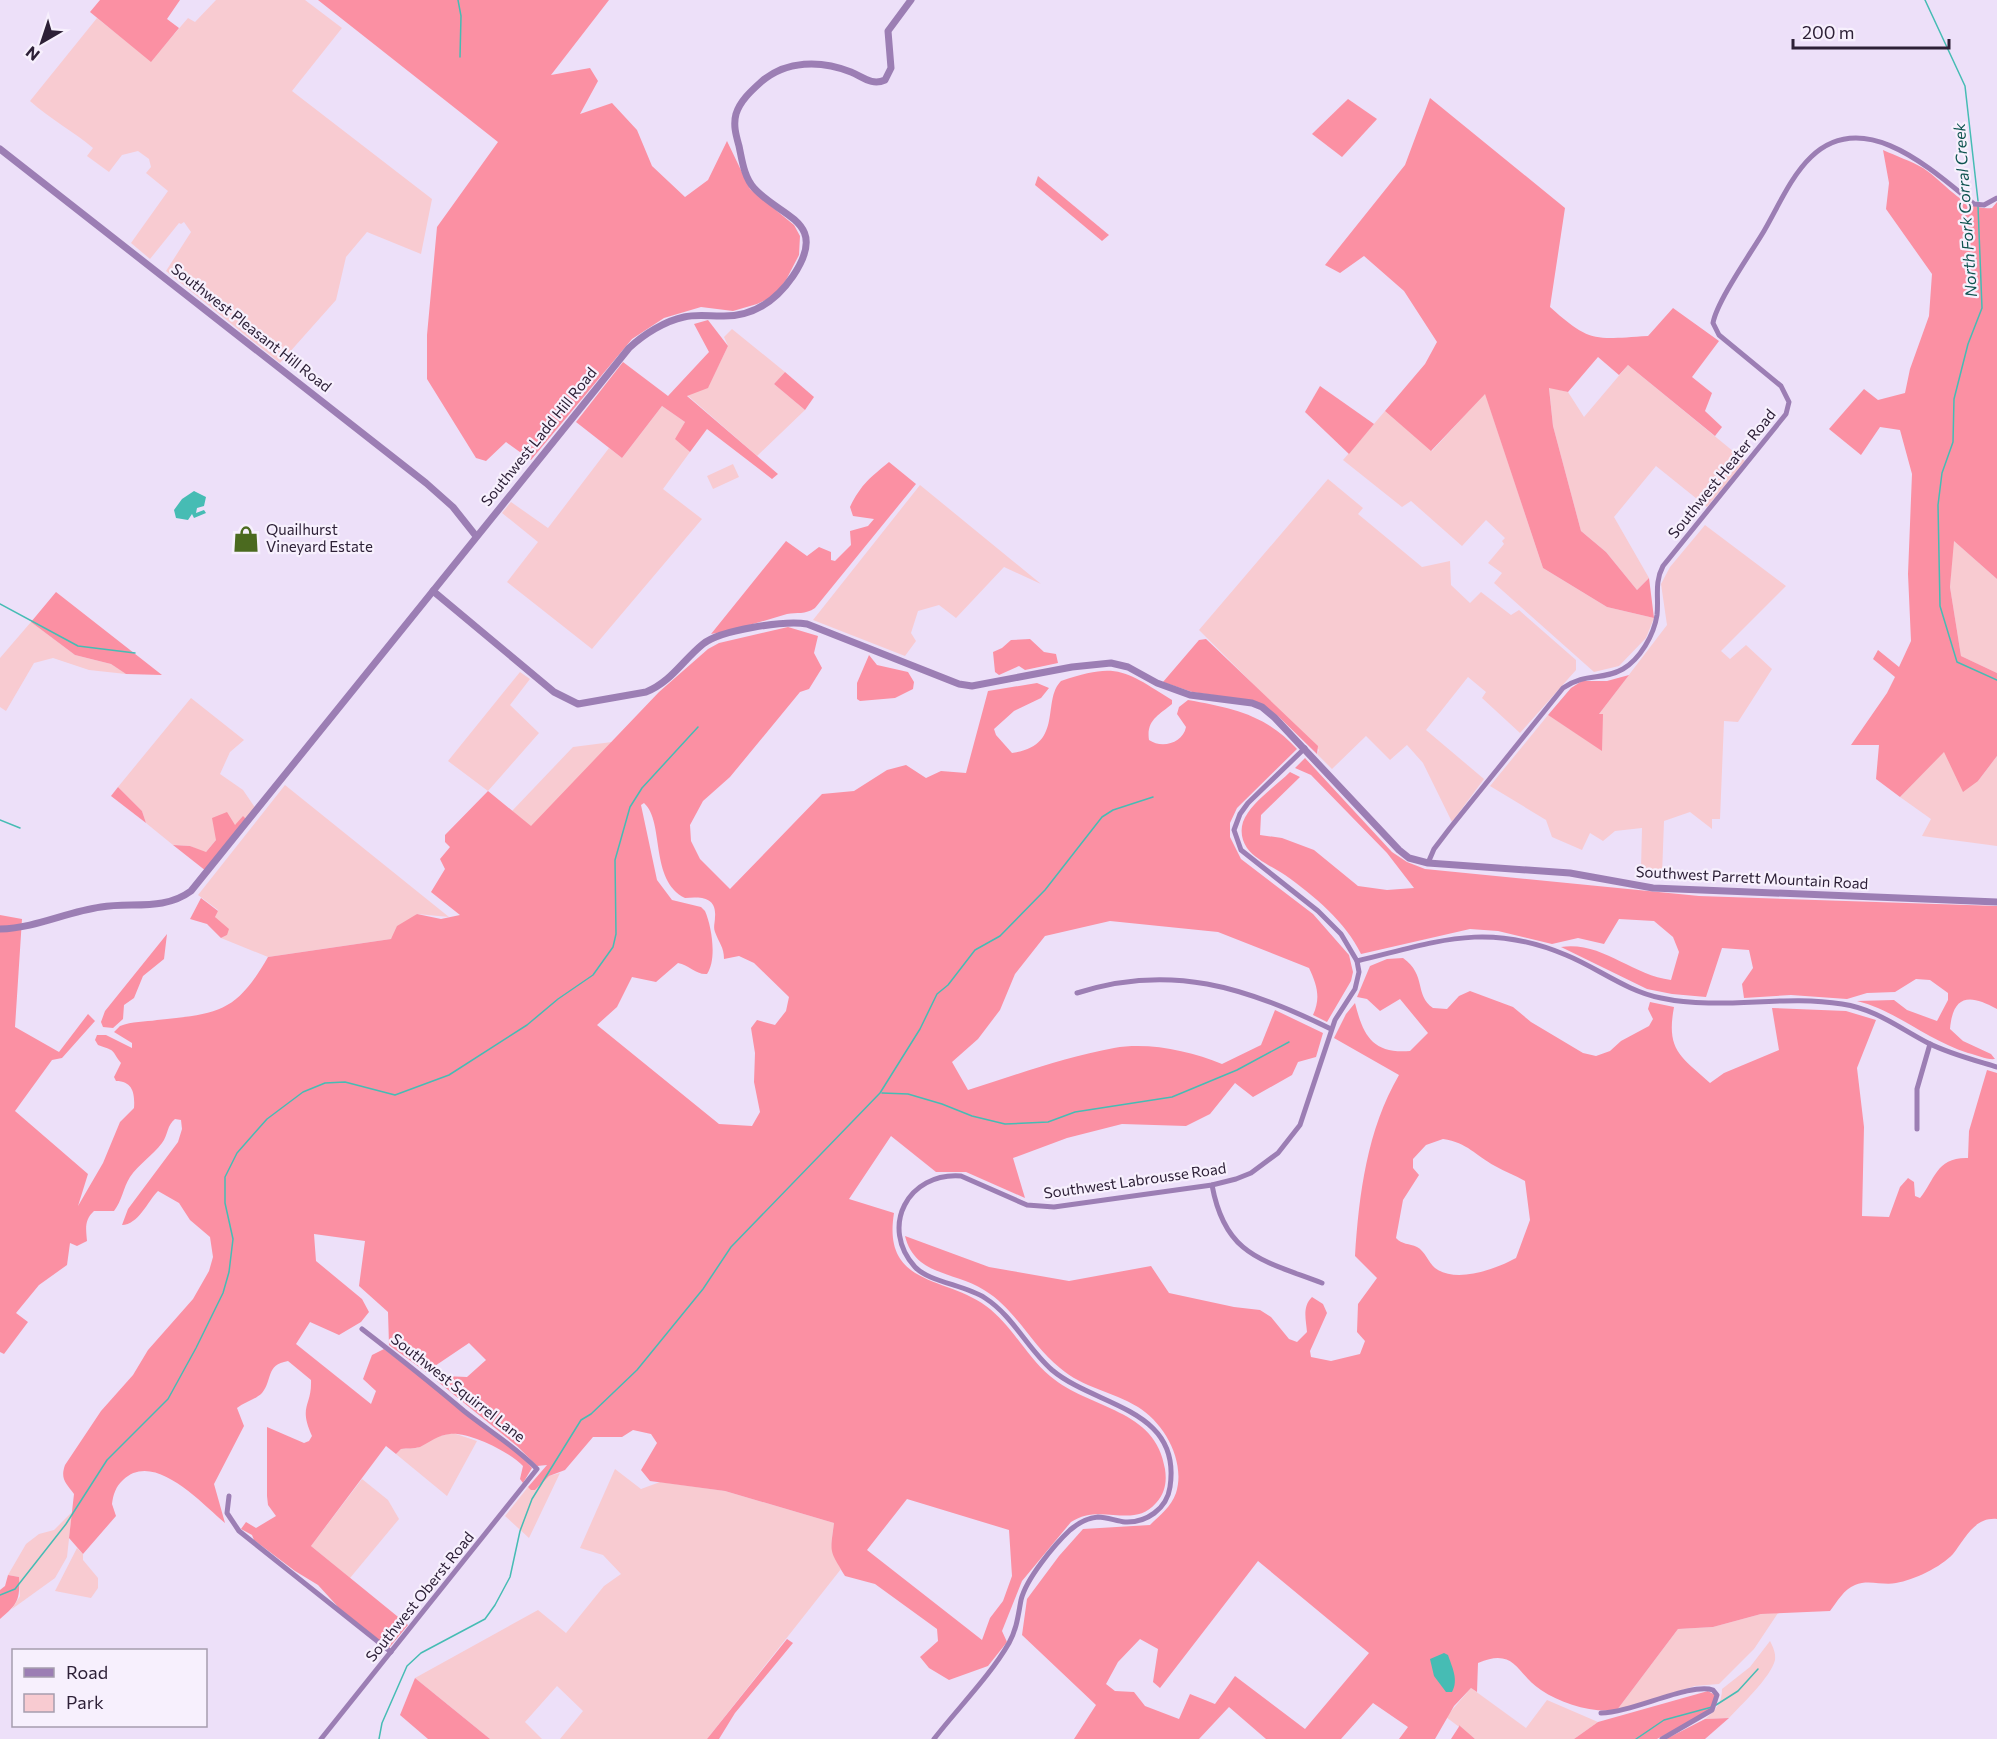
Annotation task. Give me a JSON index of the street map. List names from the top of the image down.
{
  "streets": {
    "street": [
      "Southwest Pleasant Hill Road",
      "Southwest Ladd Hill Road",
      "Southwest Heater Road",
      "Southwest Parrett Mountain Road",
      "Southwest Labrousse Road",
      "Southwest Squirrel Lane",
      "Southwest Oberst Road"
    ]
  },
  "crossings": [
    ["Southwest Pleasant Hill Road", "Southwest Ladd Hill Road"],
    ["Southwest Ladd Hill Road", "Southwest Parrett Mountain Road"],
    ["Southwest Heater Road", "Southwest Parrett Mountain Road"],
    ["Southwest Squirrel Lane", "Southwest Oberst Road"]
  ],
  "water": ["North Fork Corral Creek"],
  "places": {
    "shop": ["Quailhurst Vineyard Estate"]
  },
  "legend": ["Road", "Park"],
  "scale_bar": "200 m",
  "north": "bottom left"
}
